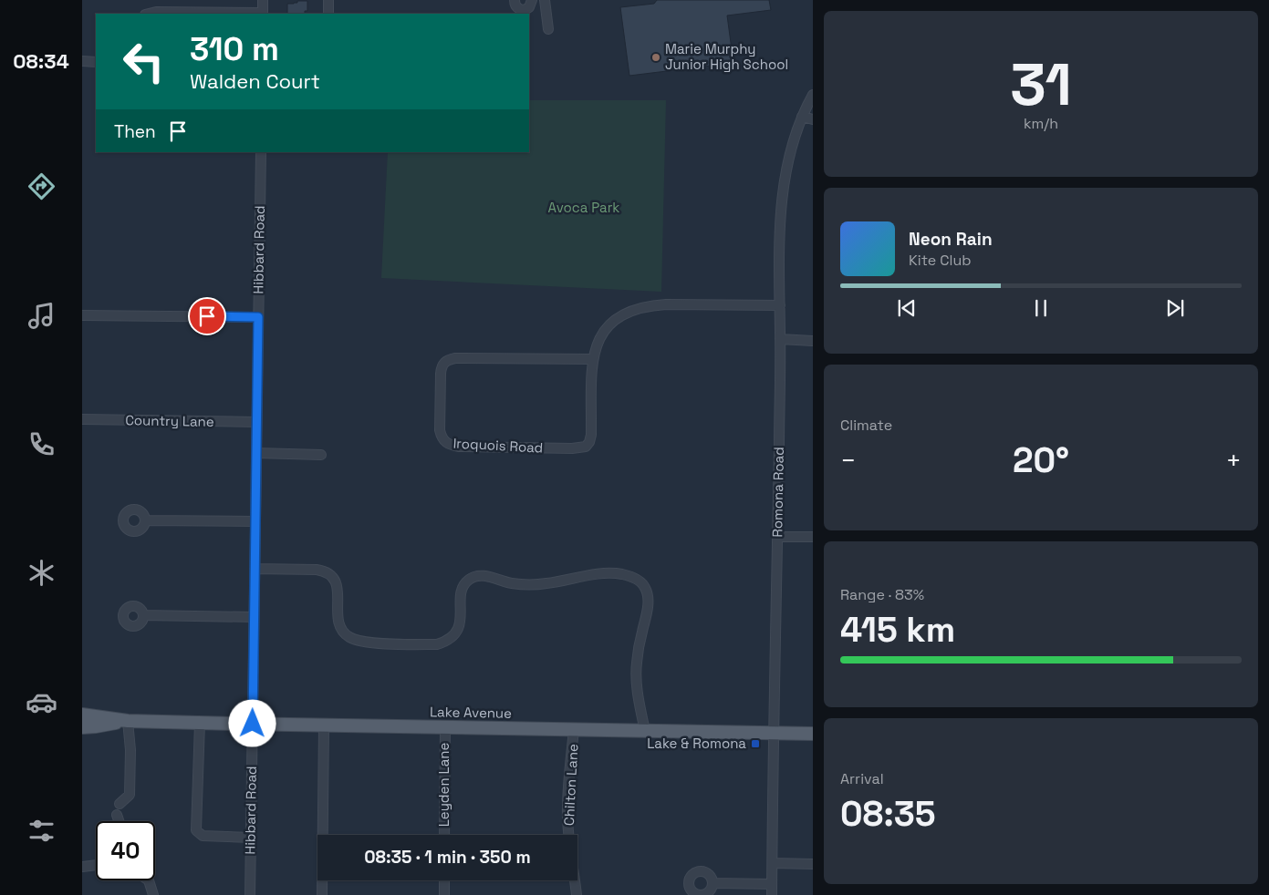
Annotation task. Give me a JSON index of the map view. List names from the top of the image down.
{
  "streets": {
    "main road": ["Lake Avenue"],
    "street": [
      "Hibbard Road",
      "Country Lane",
      "Iroquois Road",
      "Romona Road",
      "Leyden Lane",
      "Chilton Lane"
    ]
  },
  "crossings": [
    ["Hibbard Road", "Country Lane"],
    ["Hibbard Road", "Lake Avenue"],
    ["Iroquois Road", "Romona Road"],
    ["Romona Road", "Lake Avenue"],
    ["Lake Avenue", "Leyden Lane"],
    ["Lake Avenue", "Chilton Lane"]
  ],
  "parks": ["Avoca Park"],
  "places": {
    "other": ["Marie Murphy Junior High School"],
    "transit": ["Lake & Romona"]
  },
  "page": {
    "tabs": "08:34",
    "tile": [
      ["31", "km/h"],
      "Climate",
      ["Range · 83%", "415 km"],
      ["Arrival", "08:35"]
    ],
    "turn": ["310 m", "Walden Court"],
    "then": "Then",
    "song": ["Neon Rain", "Kite Club"],
    "heat": ["−", "20°", "+"],
    "limit": "40",
    "trip": "08:35 · 1 min · 350 m"
  }
}
